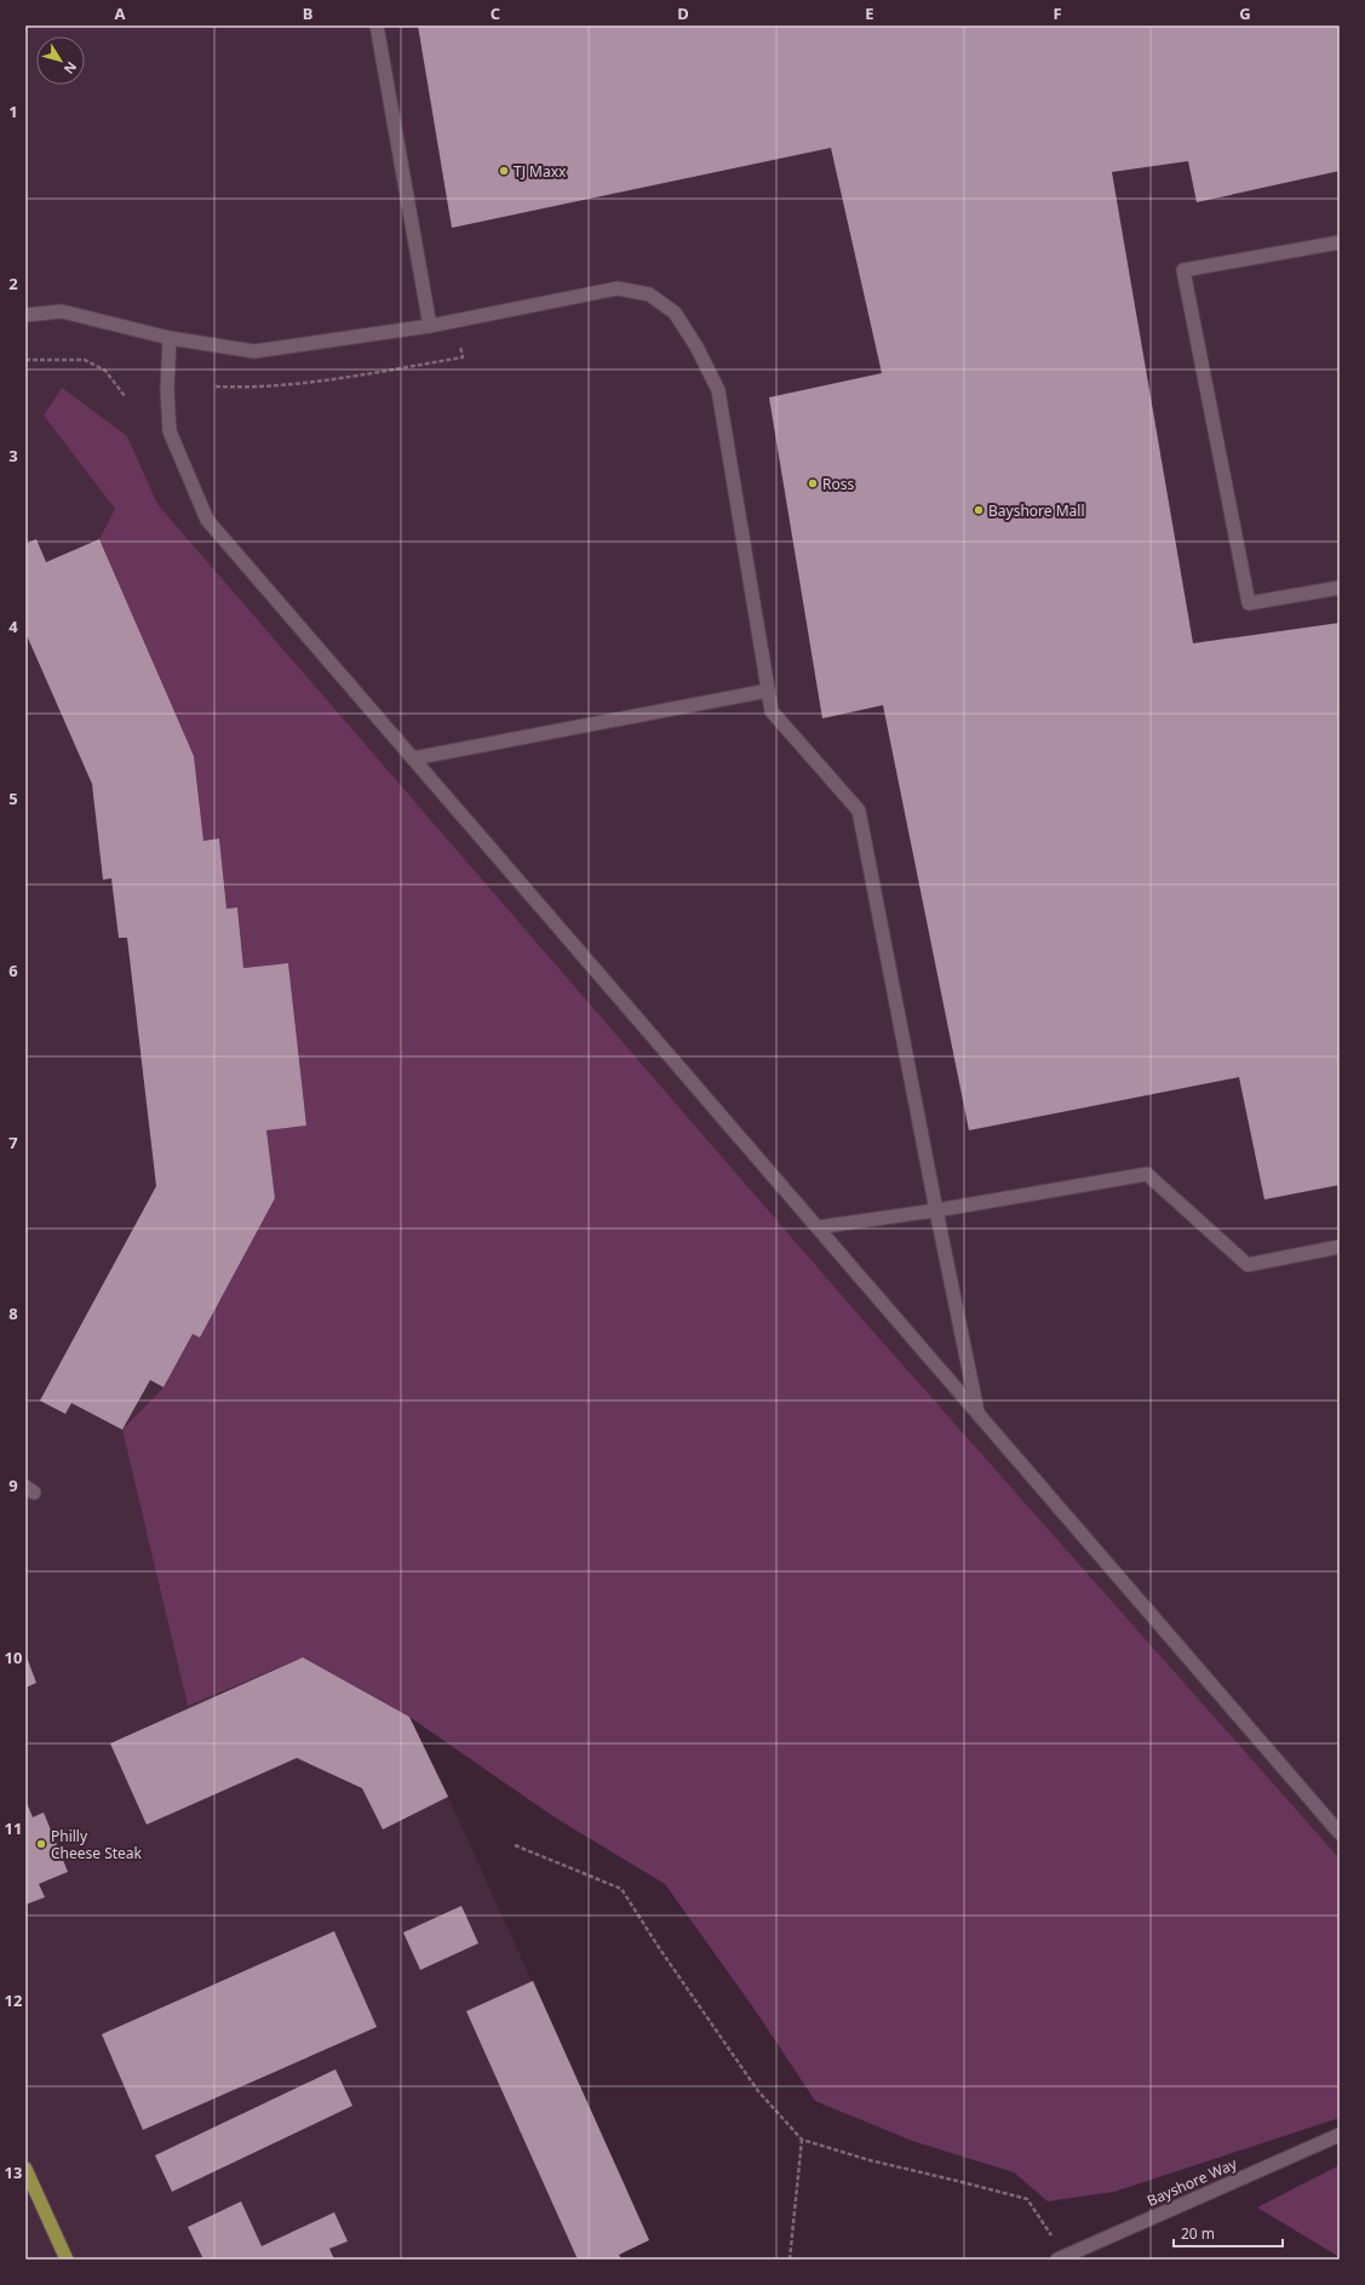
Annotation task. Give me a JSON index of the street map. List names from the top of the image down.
{
  "streets": {
    "street": ["Bayshore Way"]
  },
  "places": [
    "TJ Maxx",
    "Ross",
    "Bayshore Mall",
    "Philly Cheese Steak"
  ],
  "scale_bar": "20 m",
  "north": "bottom right",
  "grid": {
    "columns": [
      "A",
      "B",
      "C",
      "D",
      "E",
      "F",
      "G"
    ],
    "rows": [
      "1",
      "2",
      "3",
      "4",
      "5",
      "6",
      "7",
      "8",
      "9",
      "10",
      "11",
      "12",
      "13"
    ]
  }
}
